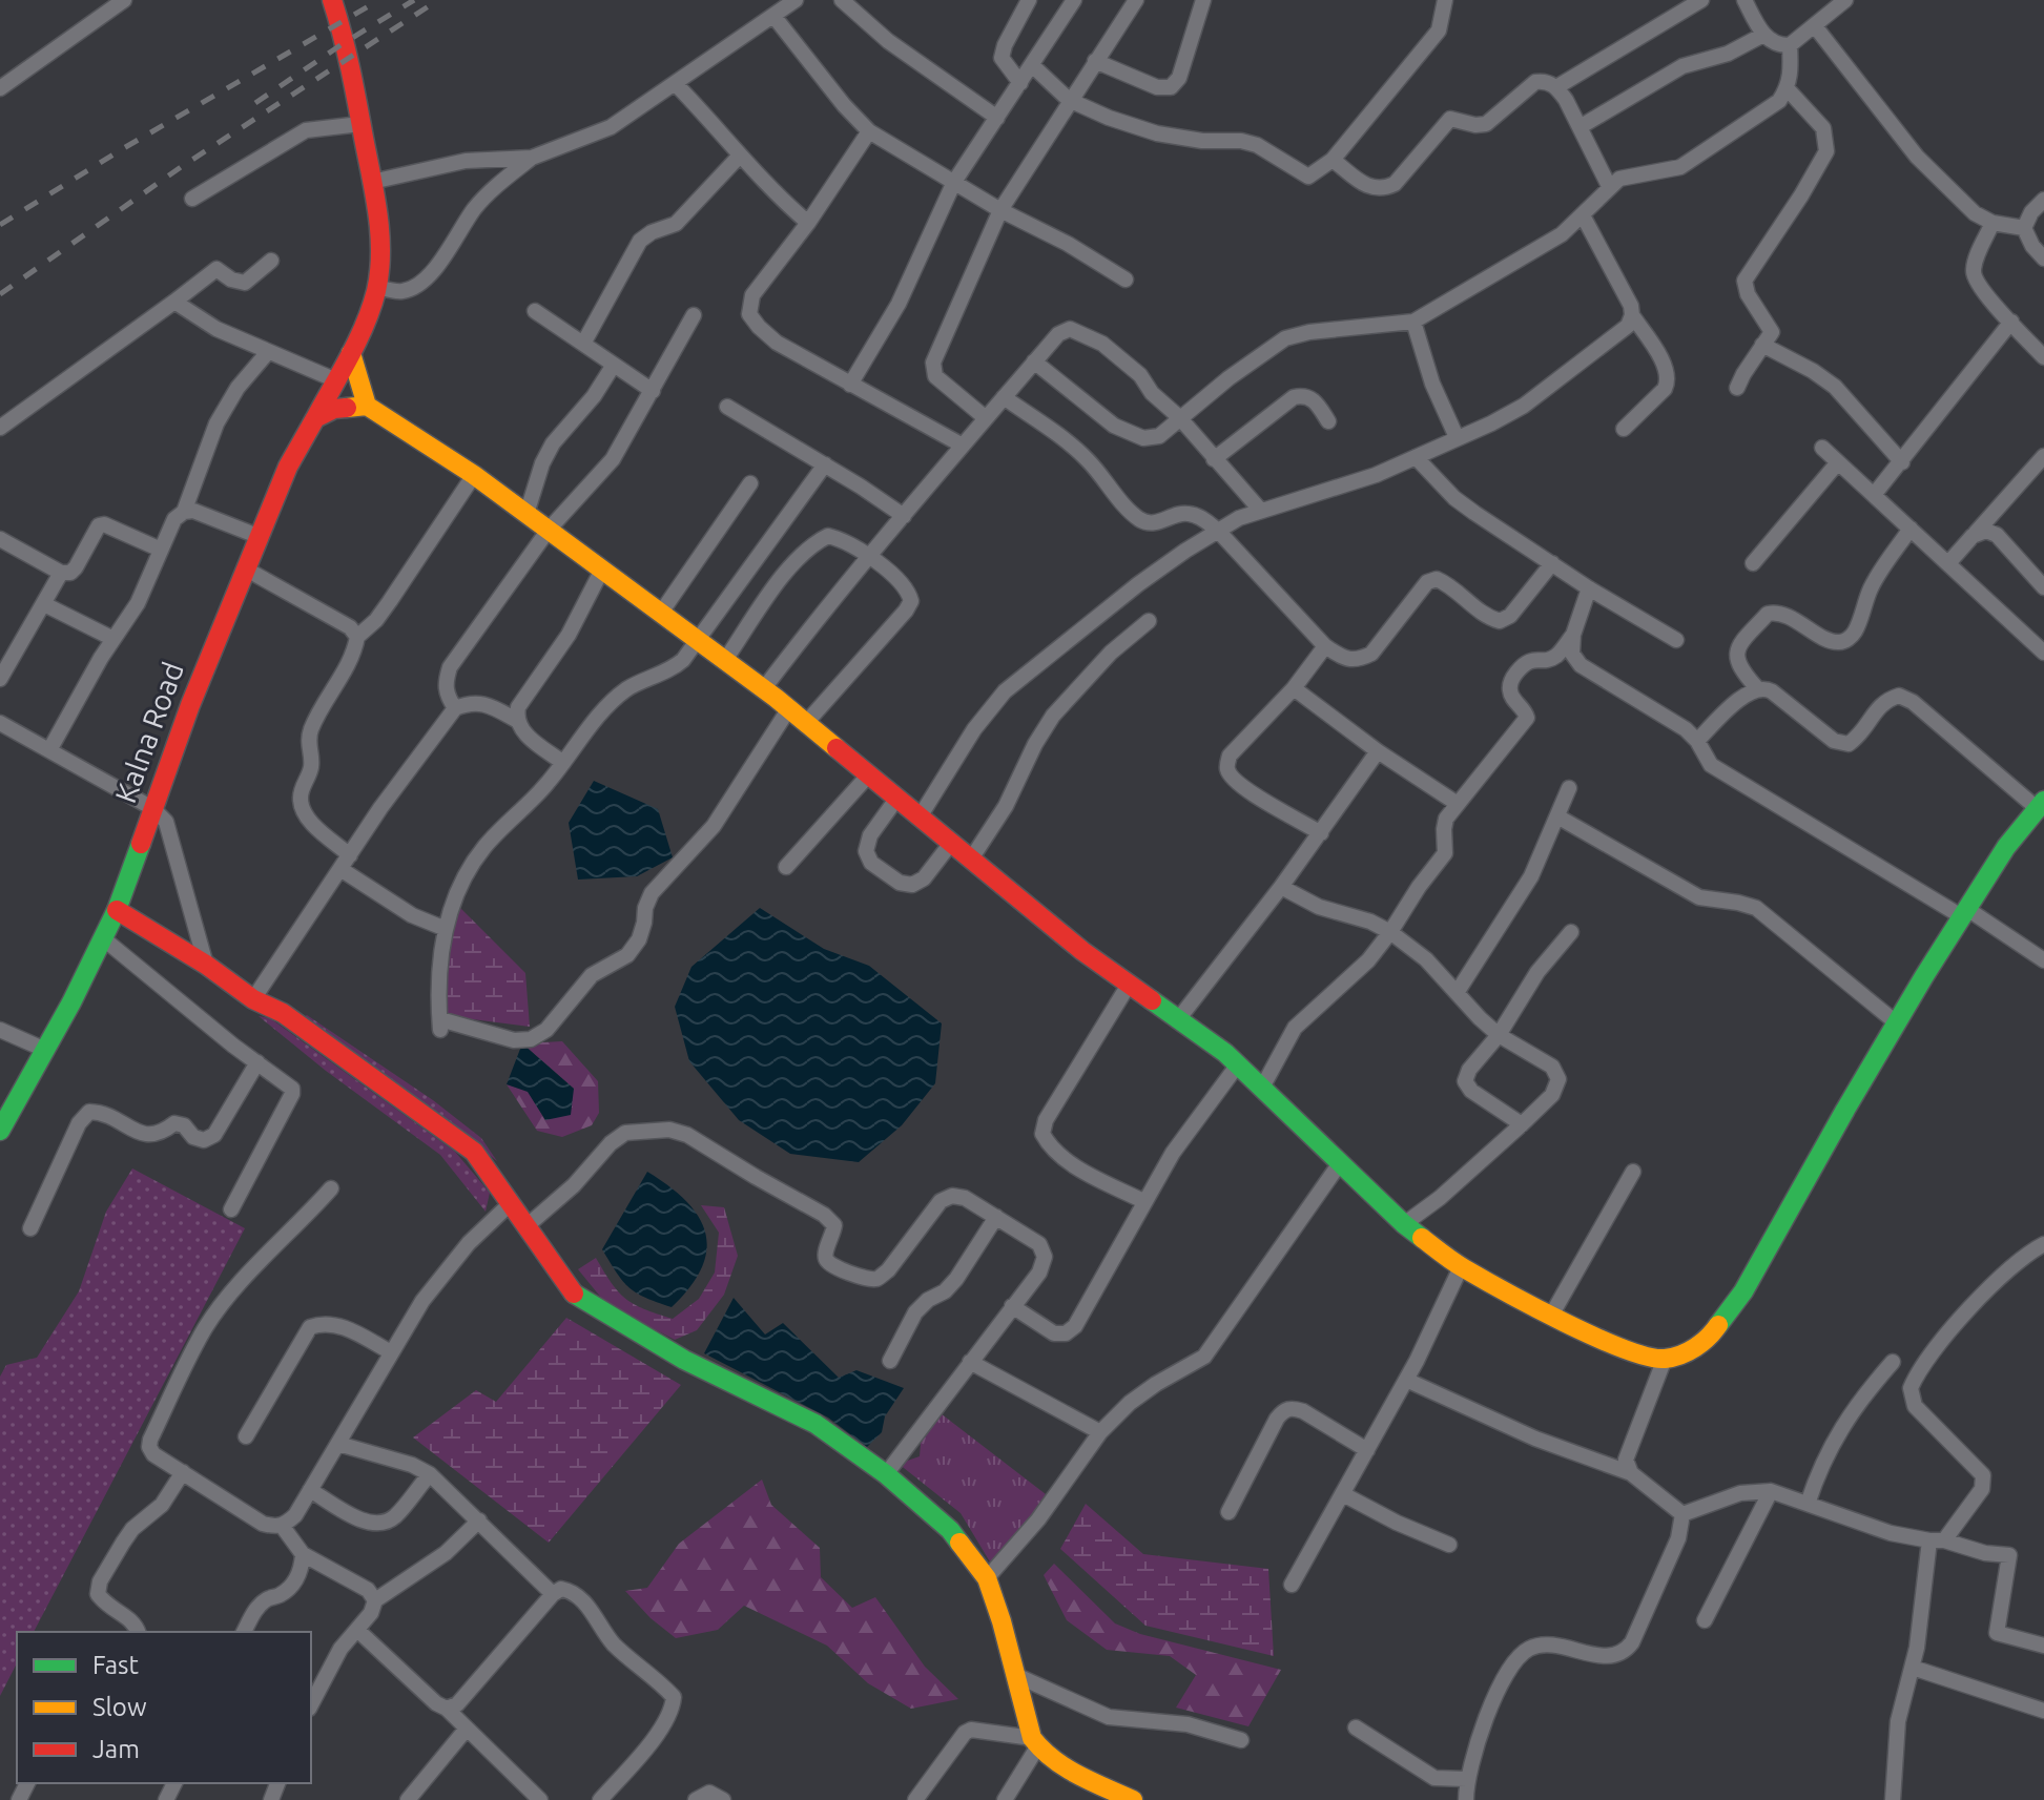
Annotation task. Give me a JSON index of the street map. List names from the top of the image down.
{
  "streets": {
    "main road": ["Kalna Road"]
  },
  "legend": ["Fast", "Slow", "Jam"]
}
